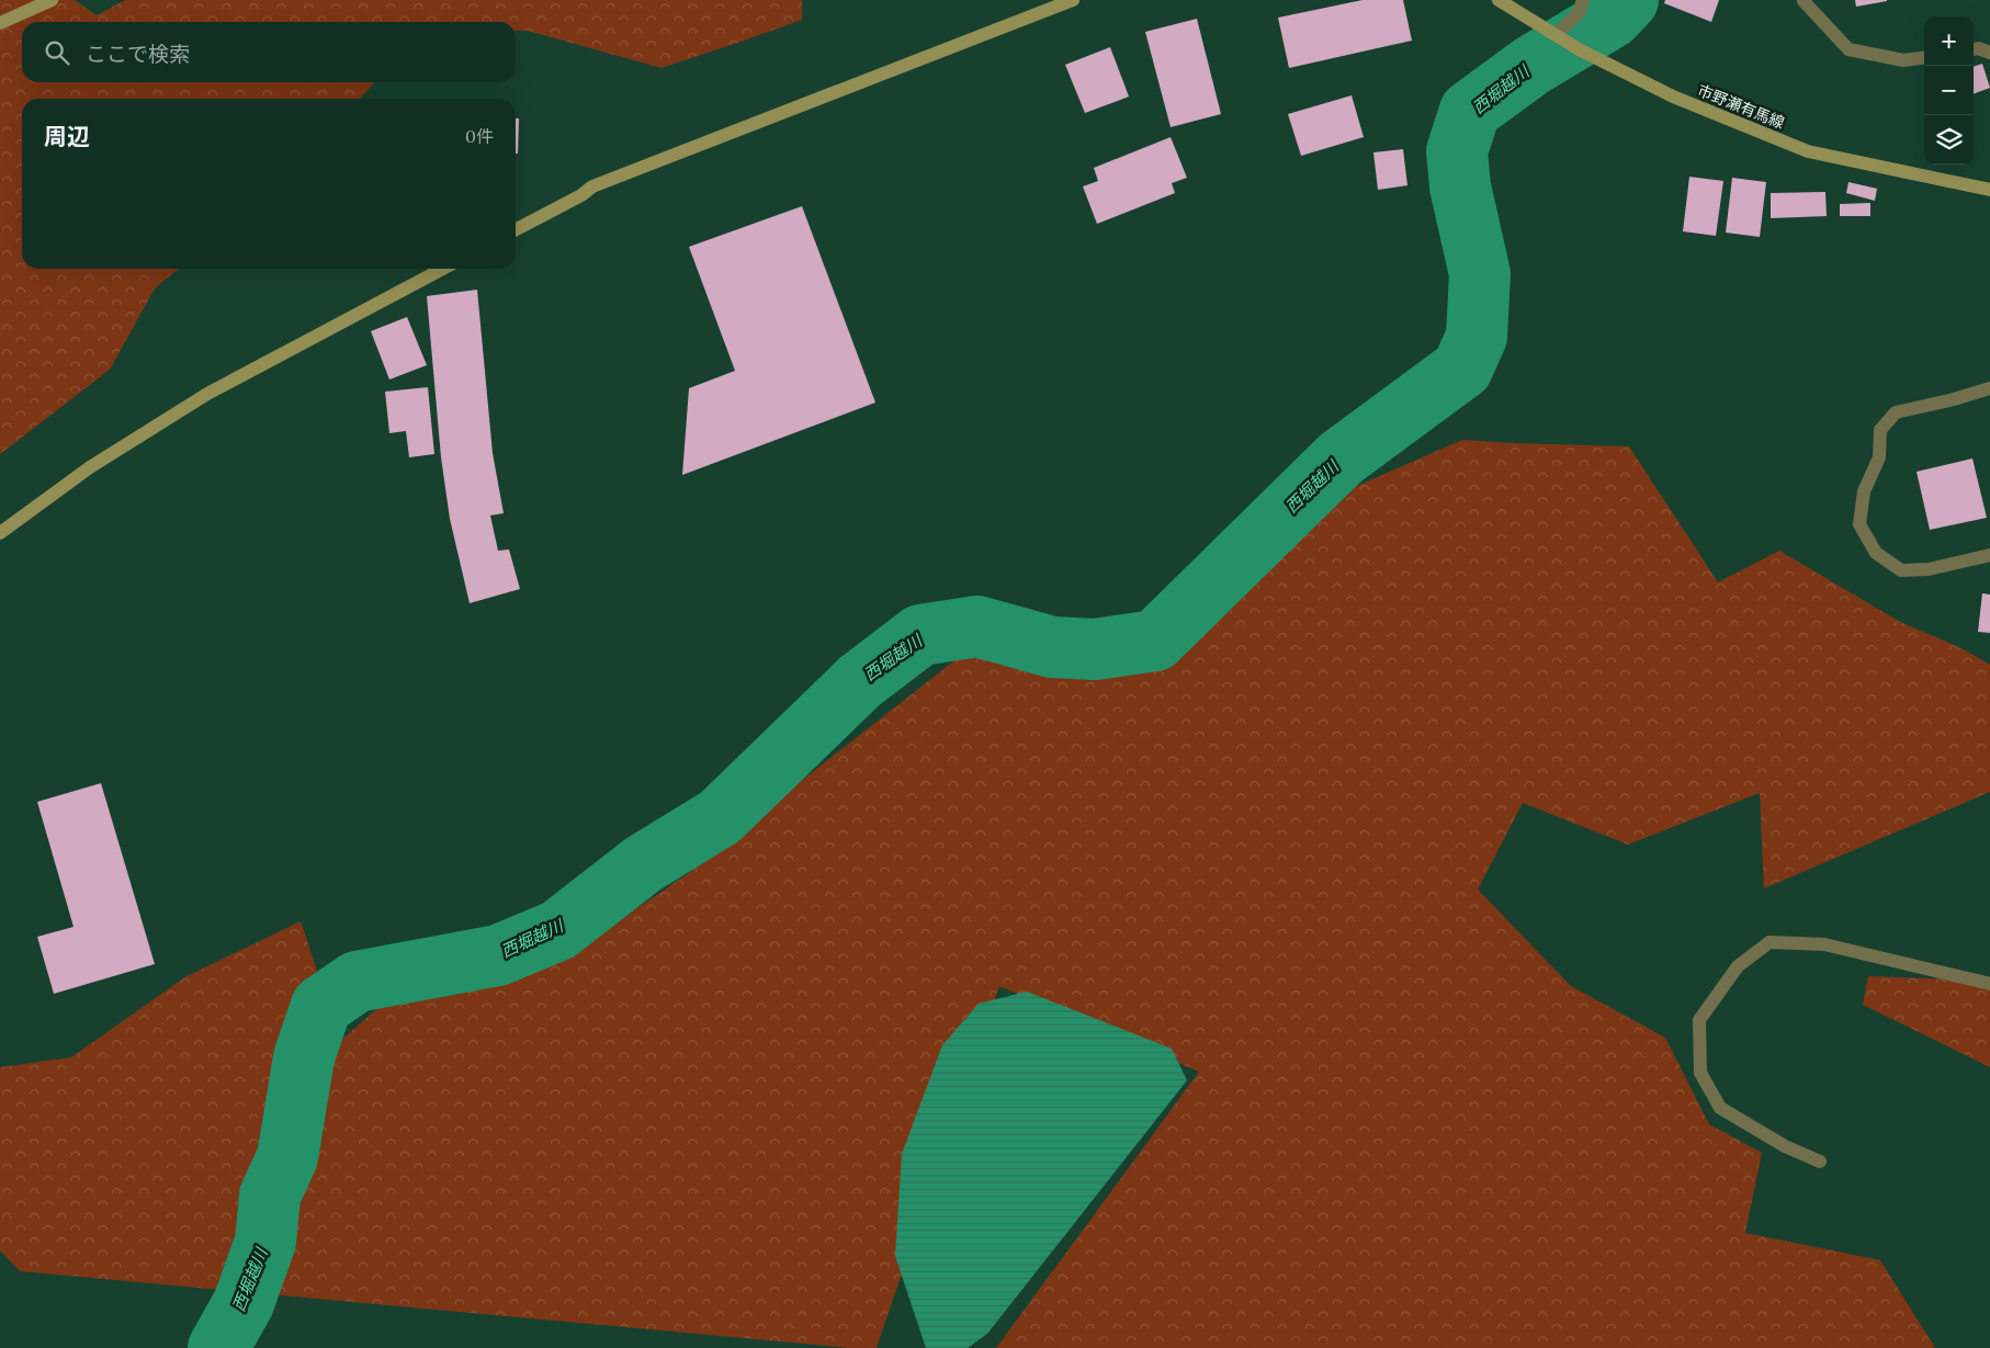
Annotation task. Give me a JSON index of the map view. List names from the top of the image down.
{
  "streets": {
    "street": ["市野瀬有馬線"]
  },
  "water": ["西堀越川"],
  "page": {
    "map_buttons": ["+", "−"],
    "search": "ここで検索",
    "heading": ["周辺", "0件"]
  }
}
